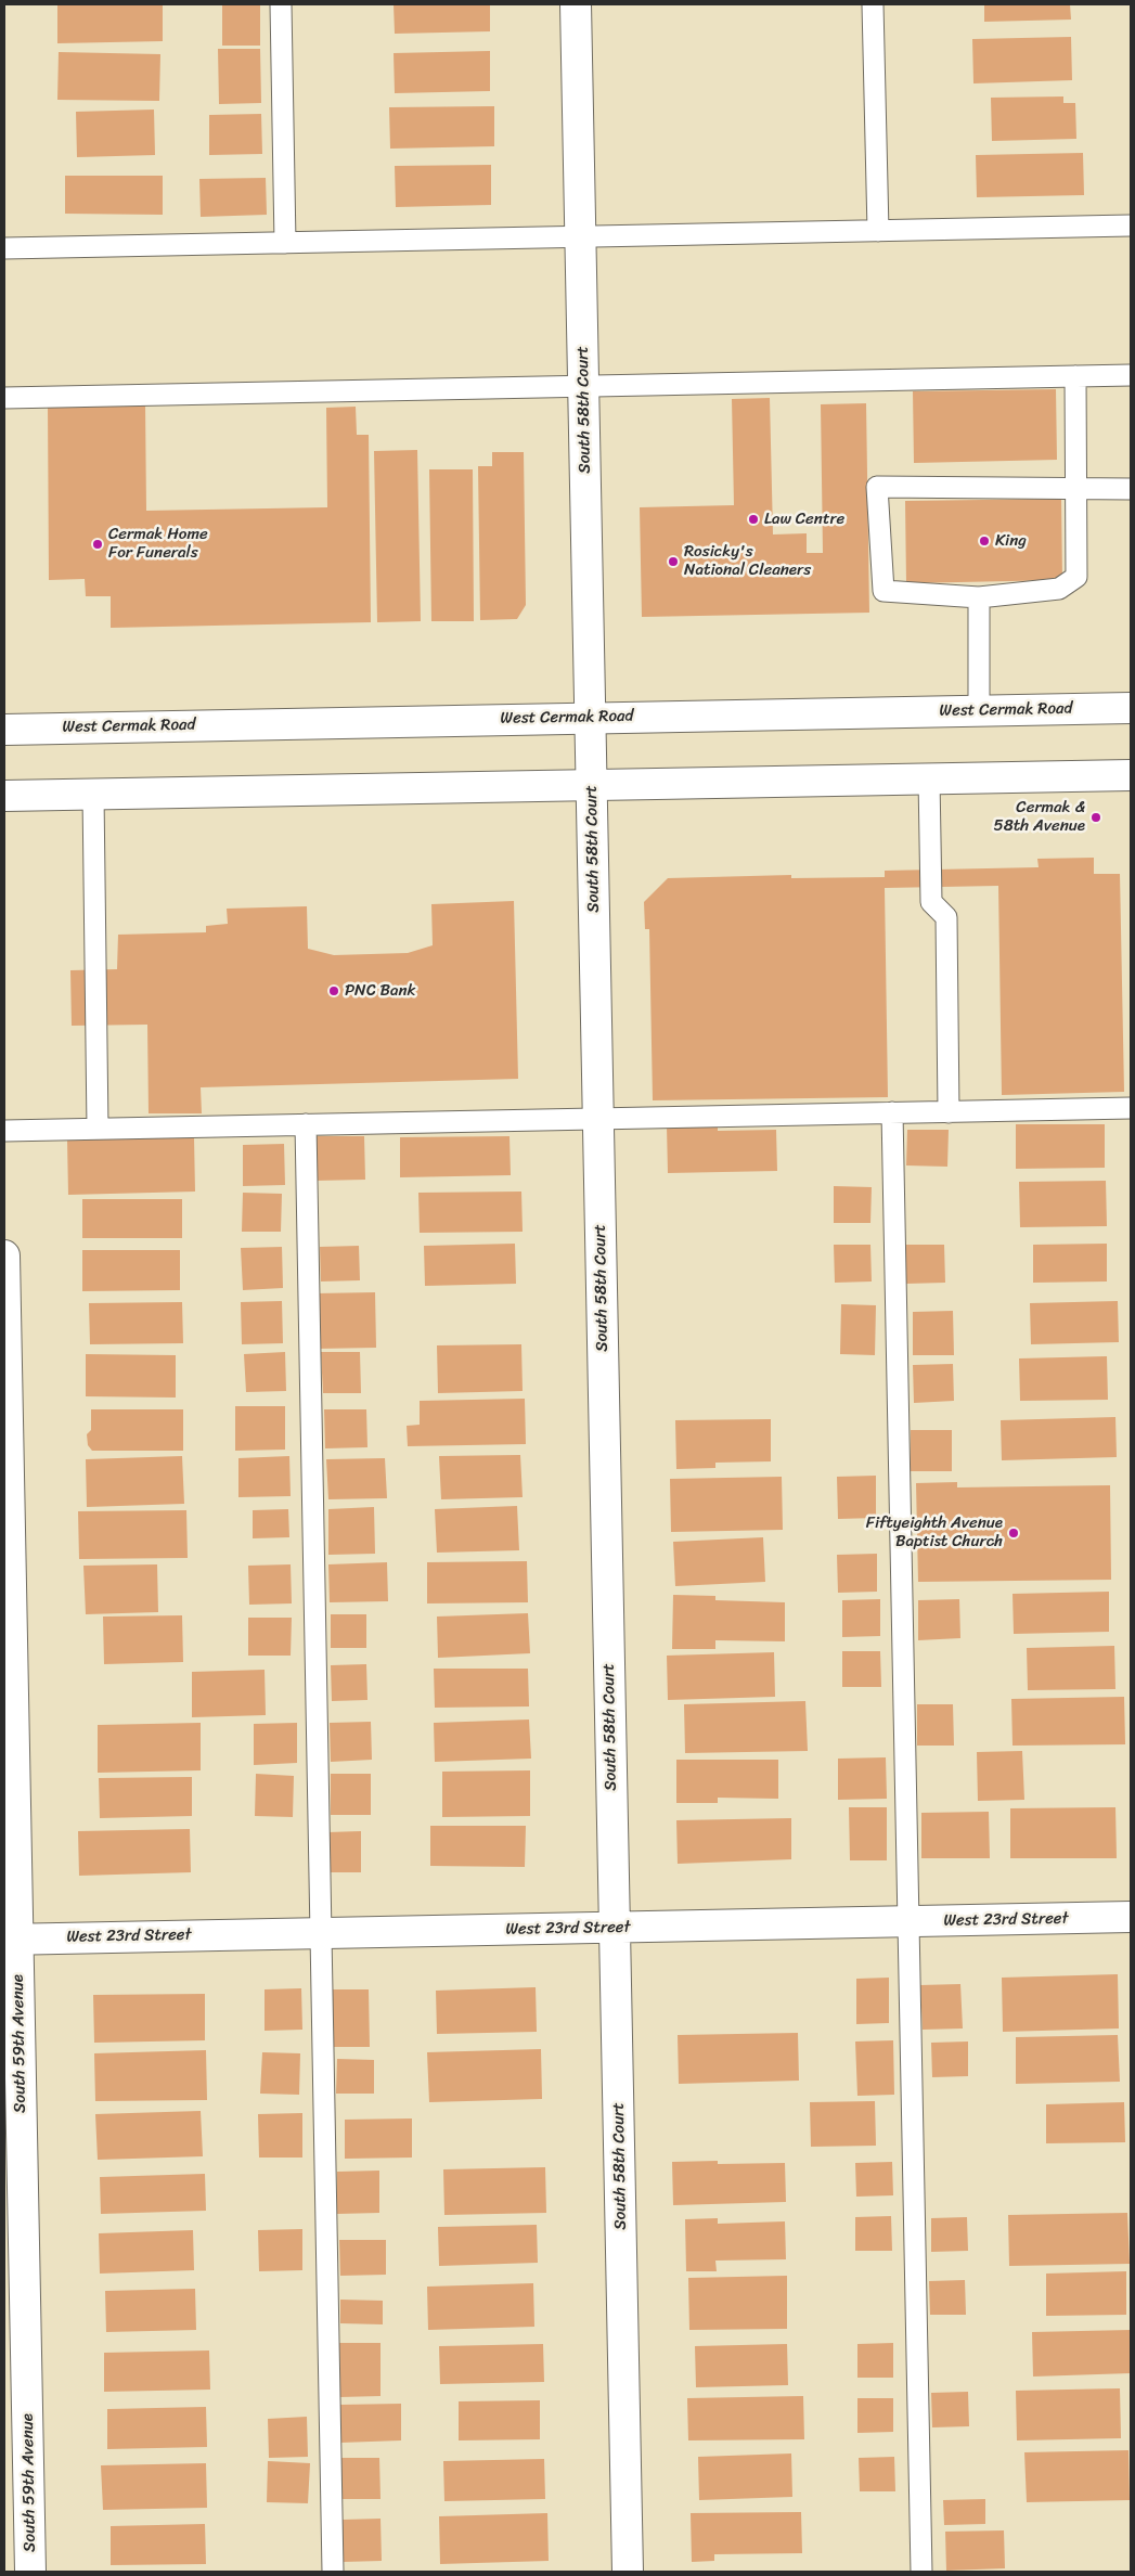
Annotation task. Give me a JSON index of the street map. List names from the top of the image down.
{
  "streets": {
    "street": [
      "South 58th Court",
      "West Cermak Road",
      "West 23rd Street",
      "South 59th Avenue"
    ]
  },
  "crossings": [
    ["South 58th Court", "West Cermak Road"],
    ["South 58th Court", "West 23rd Street"],
    ["West 23rd Street", "South 59th Avenue"]
  ],
  "places": [
    "Law Centre",
    "King",
    "Cermak Home For Funerals",
    "Rosicky's National Cleaners",
    "Cermak & 58th Avenue",
    "PNC Bank",
    "Fiftyeighth Avenue Baptist Church"
  ]
}
